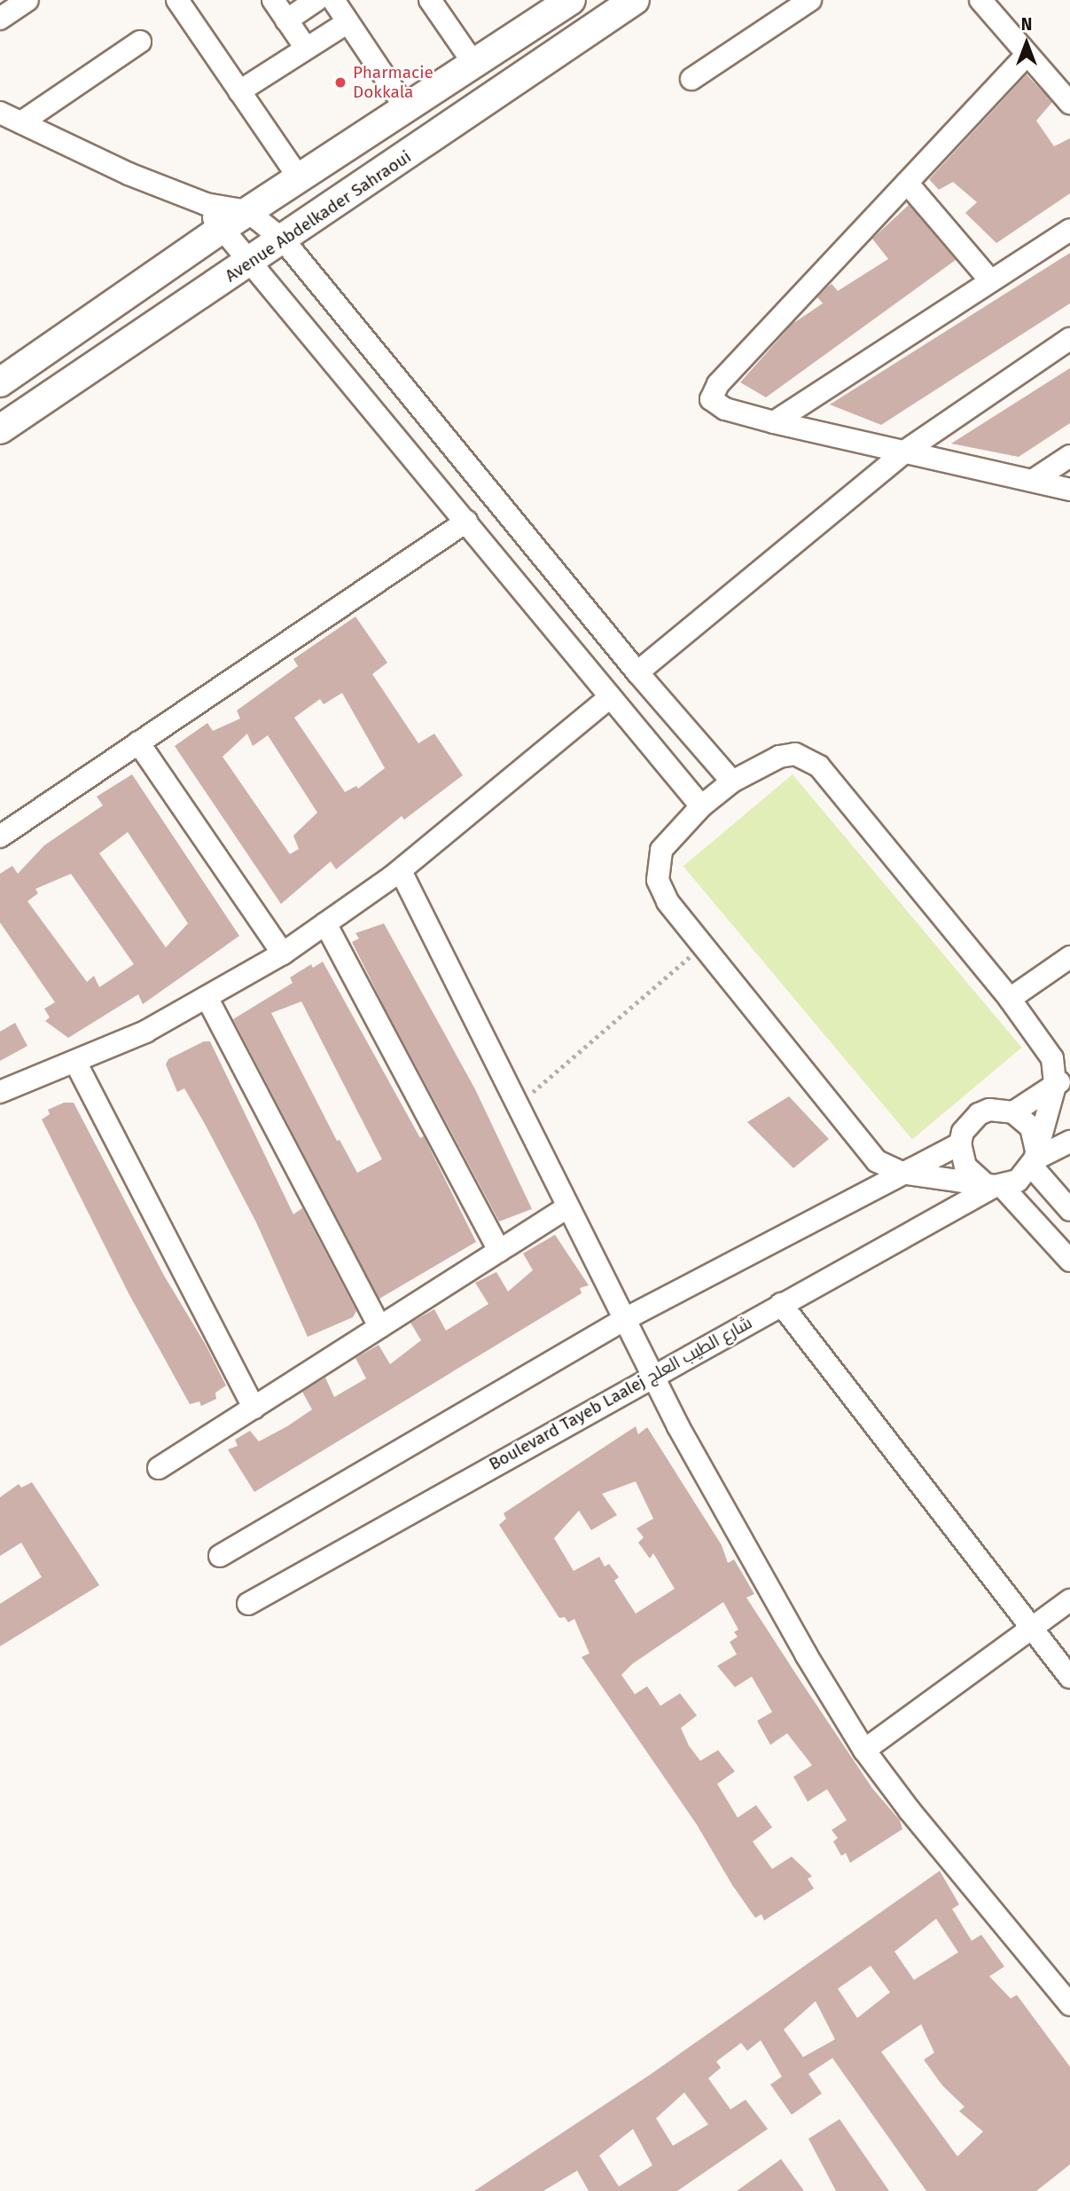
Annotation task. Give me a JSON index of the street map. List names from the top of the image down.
{
  "streets": {
    "main road": ["Avenue Abdelkader Sahraoui"],
    "street": ["Boulevard Tayeb Laalej شارع الطيب العلج"]
  },
  "places": ["Pharmacie Dokkala"],
  "north": "top"
}
